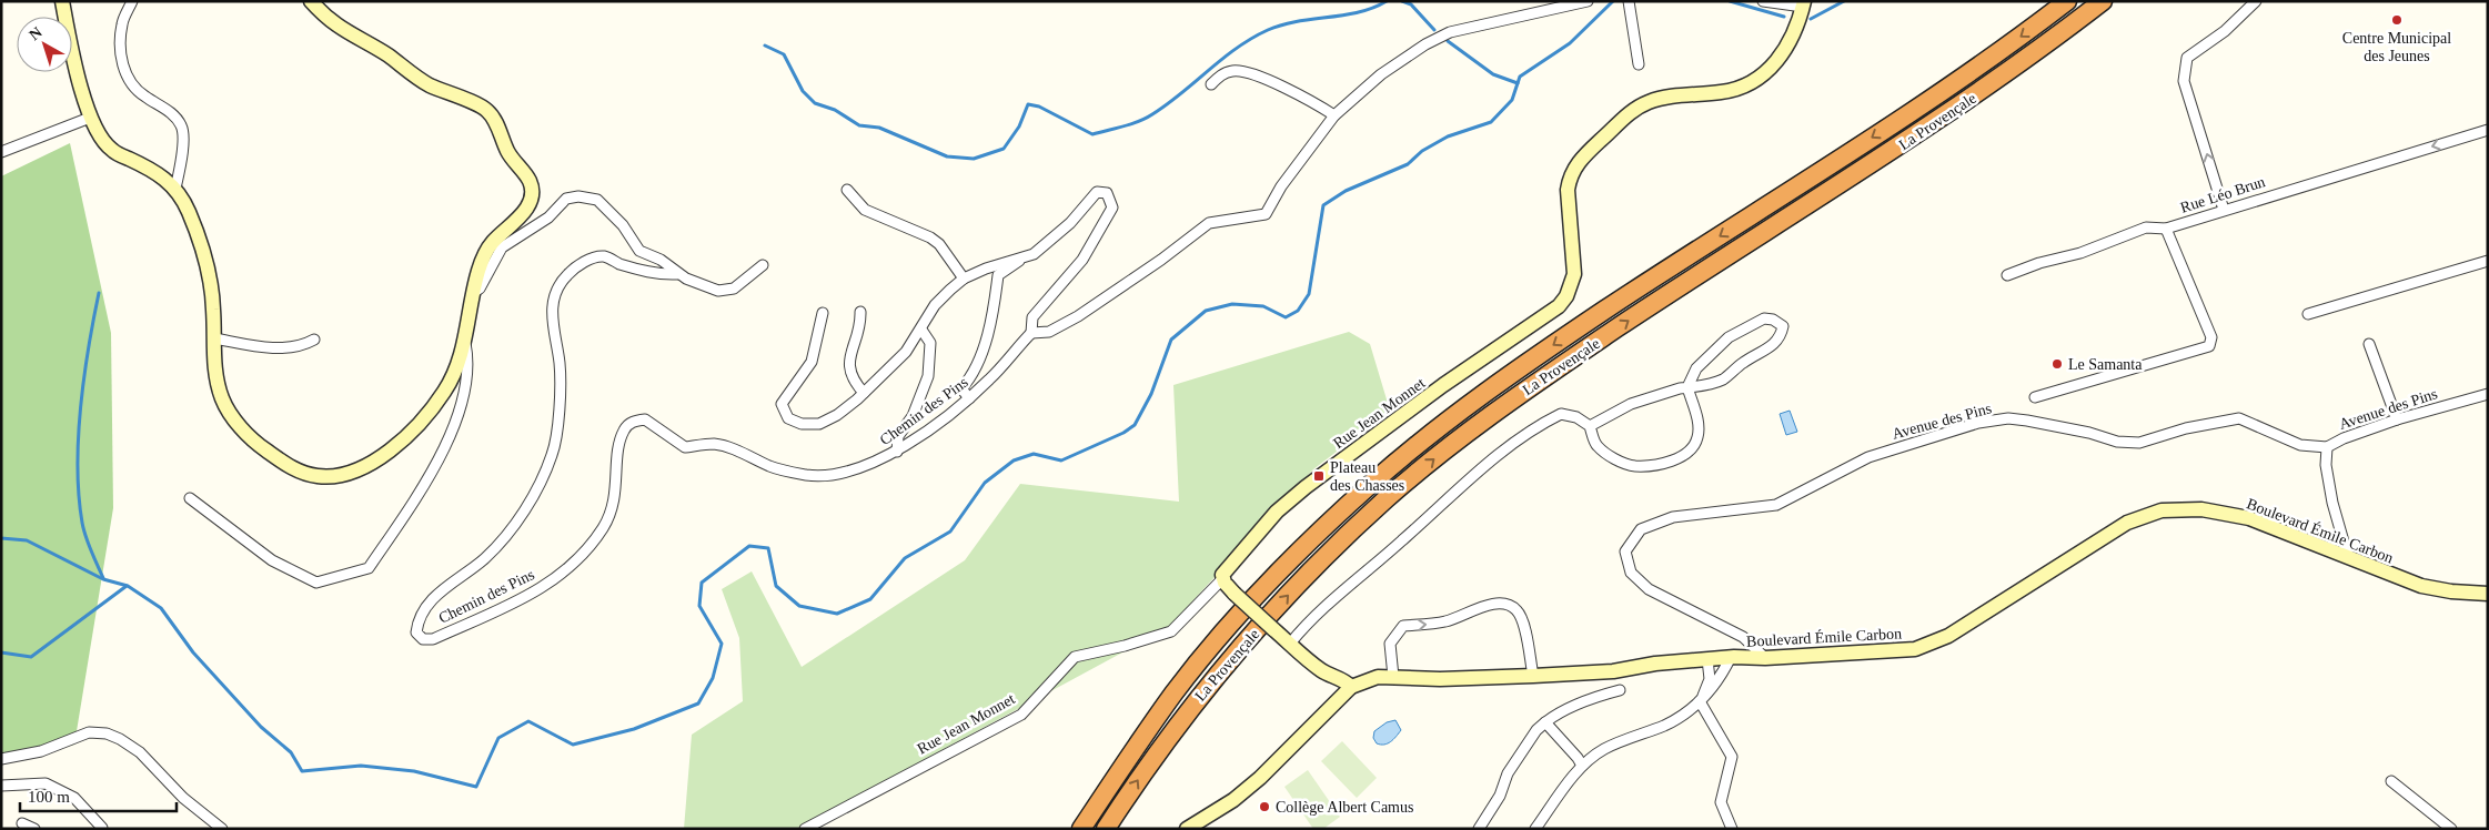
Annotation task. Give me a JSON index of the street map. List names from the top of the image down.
{
  "streets": {
    "highway": ["La Provençale"],
    "street": [
      "Rue Léo Brun",
      "Avenue des Pins",
      "Chemin des Pins",
      "Rue Jean Monnet",
      "Boulevard Émile Carbon"
    ]
  },
  "crossings": [
    ["Avenue des Pins", "Boulevard Émile Carbon"]
  ],
  "one_way": ["Rue Léo Brun"],
  "places": {
    "other": ["Centre Municipal des Jeunes", "Le Samanta", "Collège Albert Camus"],
    "transit": ["Plateau des Chasses"]
  },
  "scale_bar": "100 m",
  "north": "top left"
}
